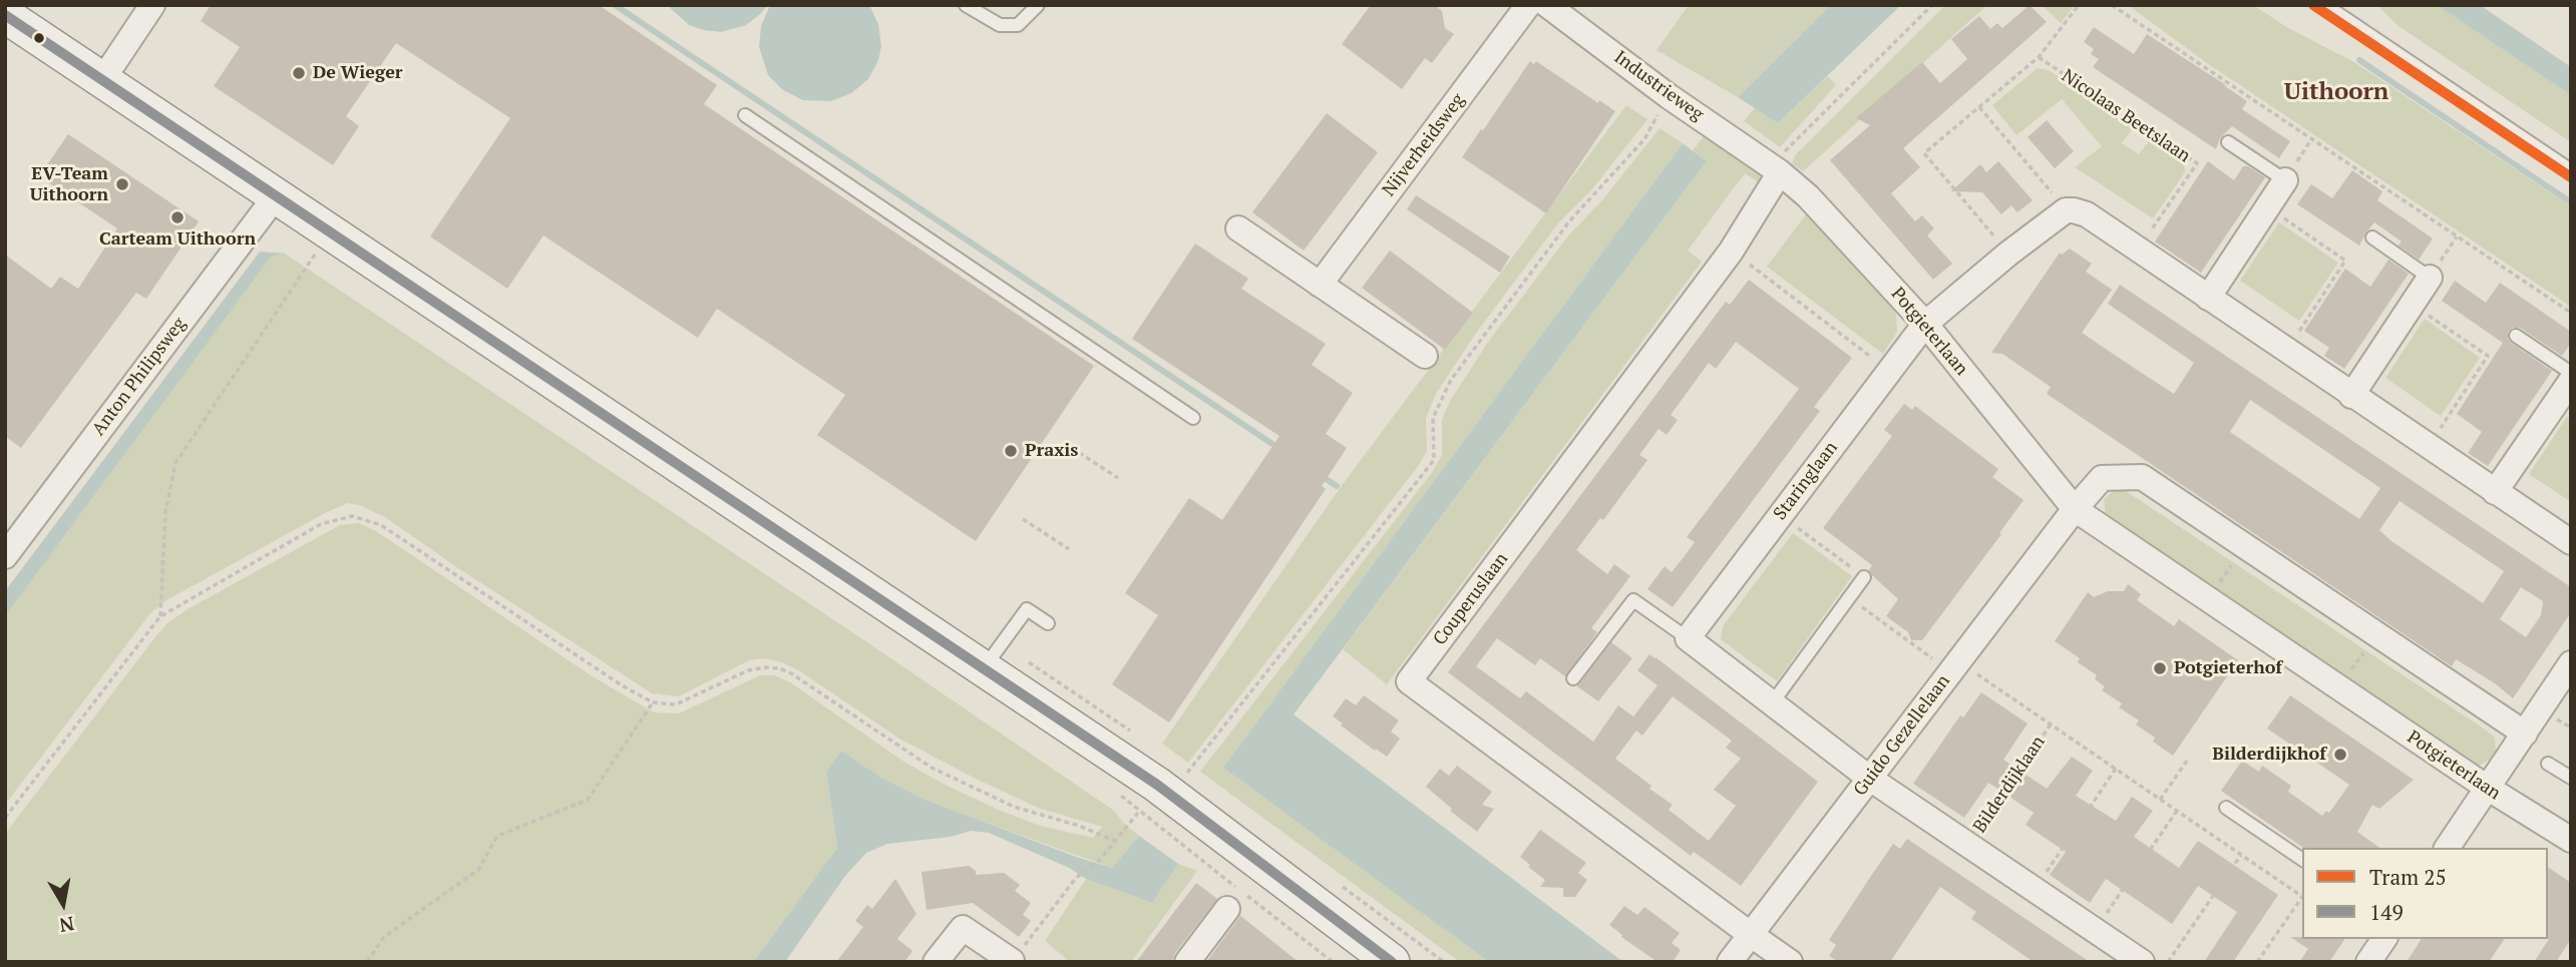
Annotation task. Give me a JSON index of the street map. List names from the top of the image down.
{
  "streets": {
    "street": [
      "Industrieweg",
      "Nijverheidsweg",
      "Potgieterlaan",
      "Anton Philipsweg",
      "Staringlaan",
      "Couperuslaan",
      "Guido Gezellelaan",
      "Bilderdijklaan"
    ],
    "path": ["Nicolaas Beetslaan"]
  },
  "crossings": [
    ["Industrieweg", "Potgieterlaan"],
    ["Industrieweg", "Couperuslaan"],
    ["Potgieterlaan", "Staringlaan"],
    ["Potgieterlaan", "Couperuslaan"],
    ["Potgieterlaan", "Guido Gezellelaan"],
    ["Couperuslaan", "Guido Gezellelaan"],
    ["Guido Gezellelaan", "Bilderdijklaan"]
  ],
  "districts": ["Uithoorn"],
  "places": [
    "De Wieger",
    "EV-Team Uithoorn",
    "Carteam Uithoorn",
    "Praxis",
    "Potgieterhof",
    "Bilderdijkhof"
  ],
  "lines": ["tram line 25", "transit line 149"],
  "legend": ["Tram 25", "149"],
  "north": "bottom"
}
